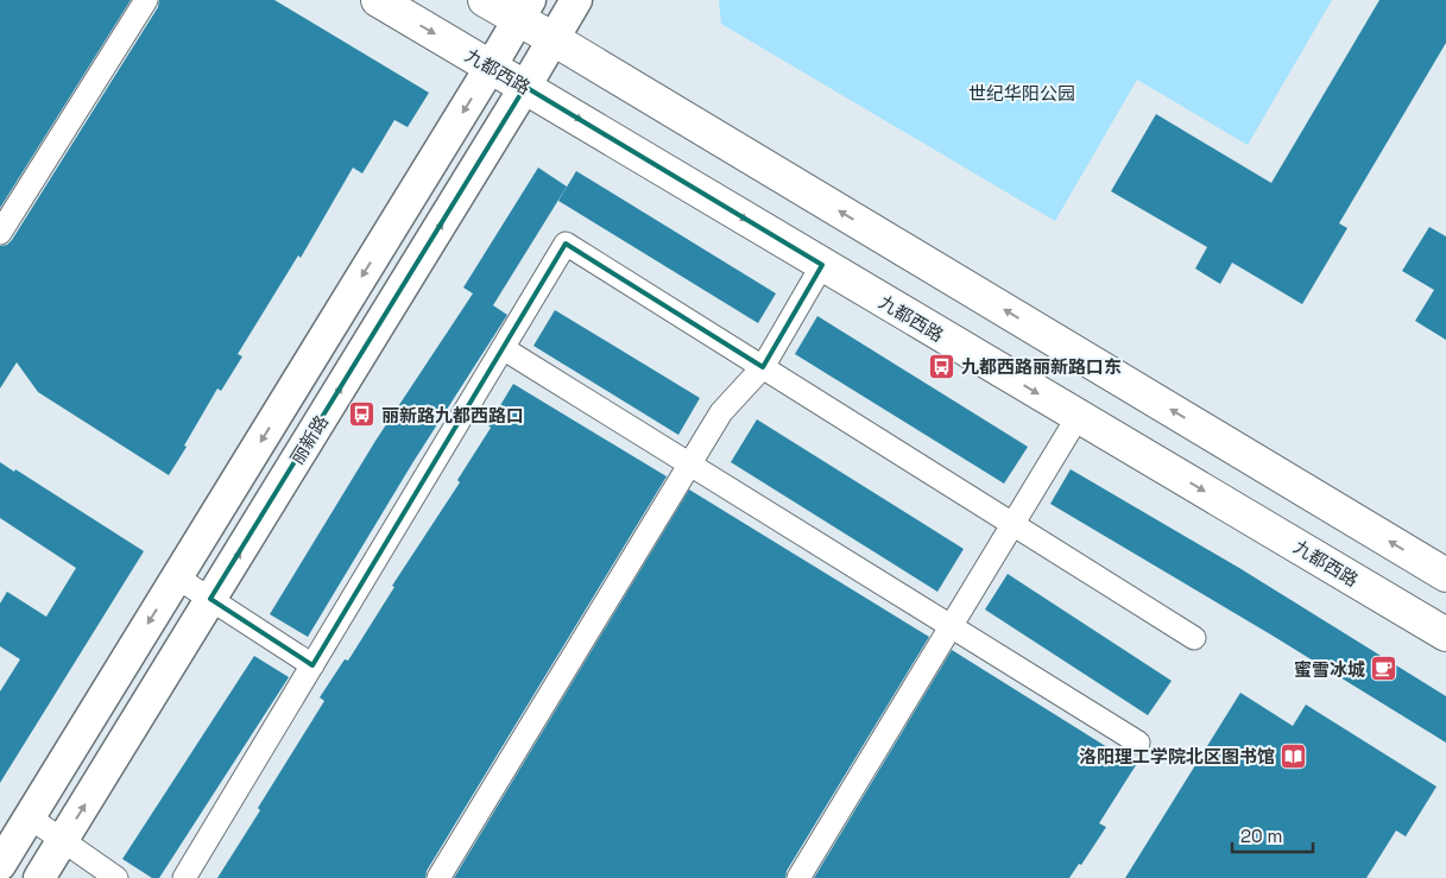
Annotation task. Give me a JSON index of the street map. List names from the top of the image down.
{
  "streets": {
    "main road": ["九都西路", "丽新路"]
  },
  "crossings": [
    ["九都西路", "丽新路"]
  ],
  "parks": ["世纪华阳公园"],
  "places": {
    "bus stop": ["九都西路丽新路口东", "丽新路九都西路口"],
    "cafe": ["蜜雪冰城"],
    "library": ["洛阳理工学院北区图书馆"]
  },
  "scale_bar": "20 m"
}
